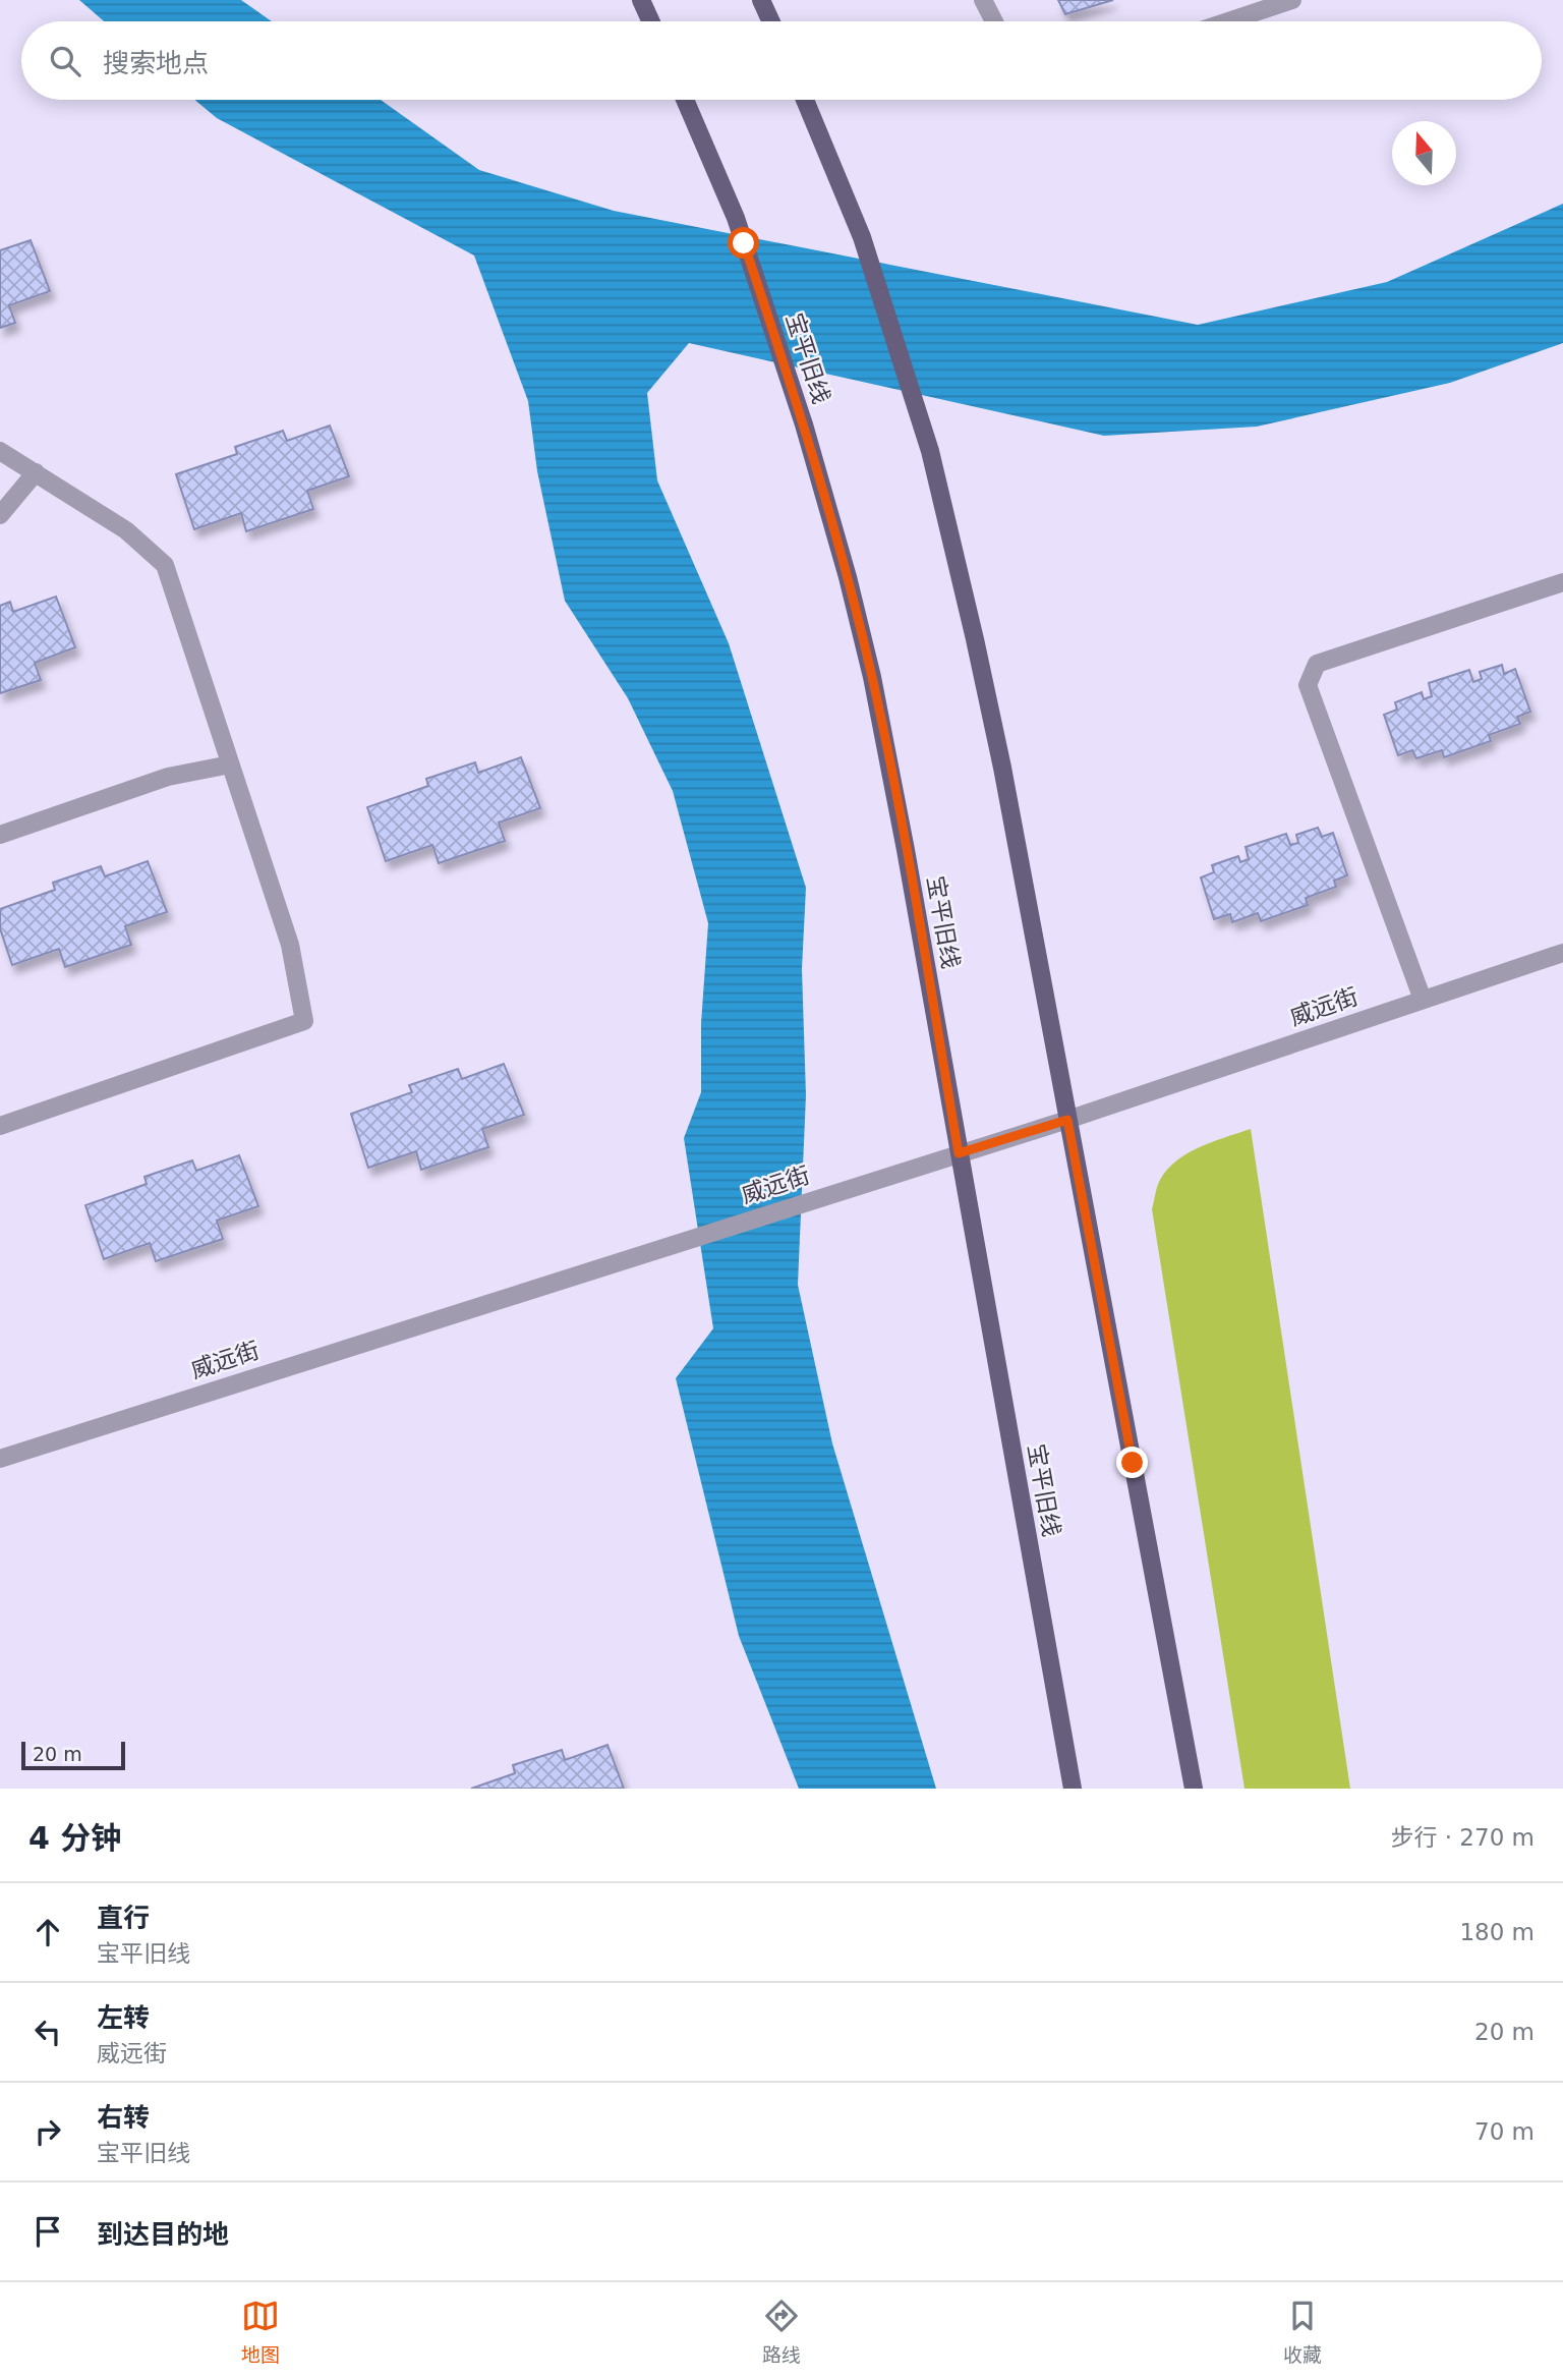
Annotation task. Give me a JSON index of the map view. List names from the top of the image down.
{
  "streets": {
    "main road": ["宝平旧线"],
    "street": ["威远街"]
  },
  "crossings": [
    ["宝平旧线", "威远街"]
  ],
  "scale_bar": "20 m",
  "north": "top",
  "page": {
    "search": "搜索地点",
    "scale": "20 m",
    "heading": ["4 分钟", "步行 · 270 m"],
    "list": [
      ["直行", "宝平旧线", "180 m"],
      ["左转", "威远街", "20 m"],
      ["右转", "宝平旧线", "70 m"],
      "到达目的地"
    ],
    "nav": ["地图", "路线", "收藏"]
  }
}
